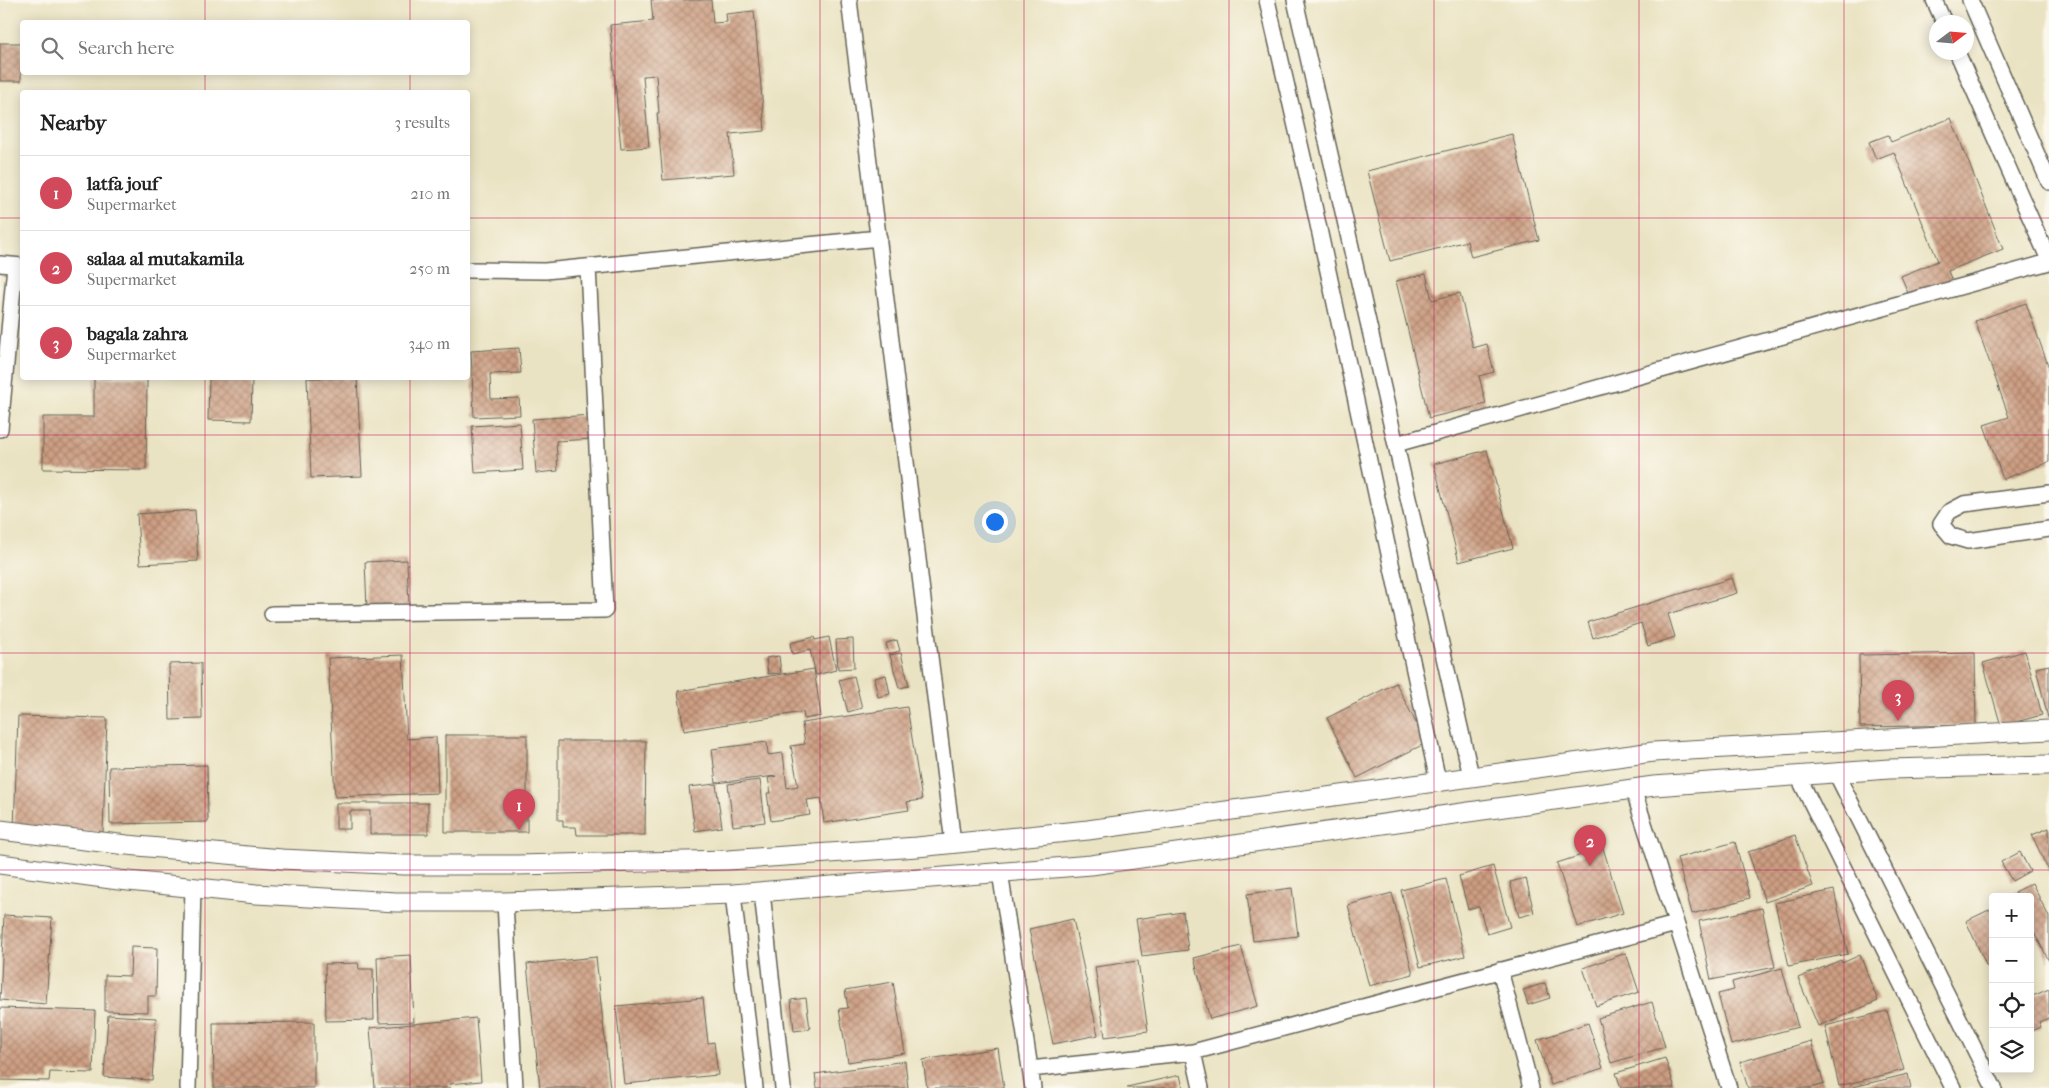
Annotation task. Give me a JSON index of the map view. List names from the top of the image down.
{
  "north": "right",
  "page": {
    "search": "Search here",
    "heading": ["Nearby", "3 results"],
    "list": [
      {
        "mark": "1",
        "name": "latfa jouf",
        "note": "Supermarket",
        "value": "210 m"
      },
      {
        "mark": "2",
        "name": "salaa al mutakamila",
        "note": "Supermarket",
        "value": "250 m"
      },
      {
        "mark": "3",
        "name": "bagala zahra",
        "note": "Supermarket",
        "value": "340 m"
      }
    ],
    "pins": ["3", "1", "2"],
    "map_buttons": ["+", "−"]
  }
}
